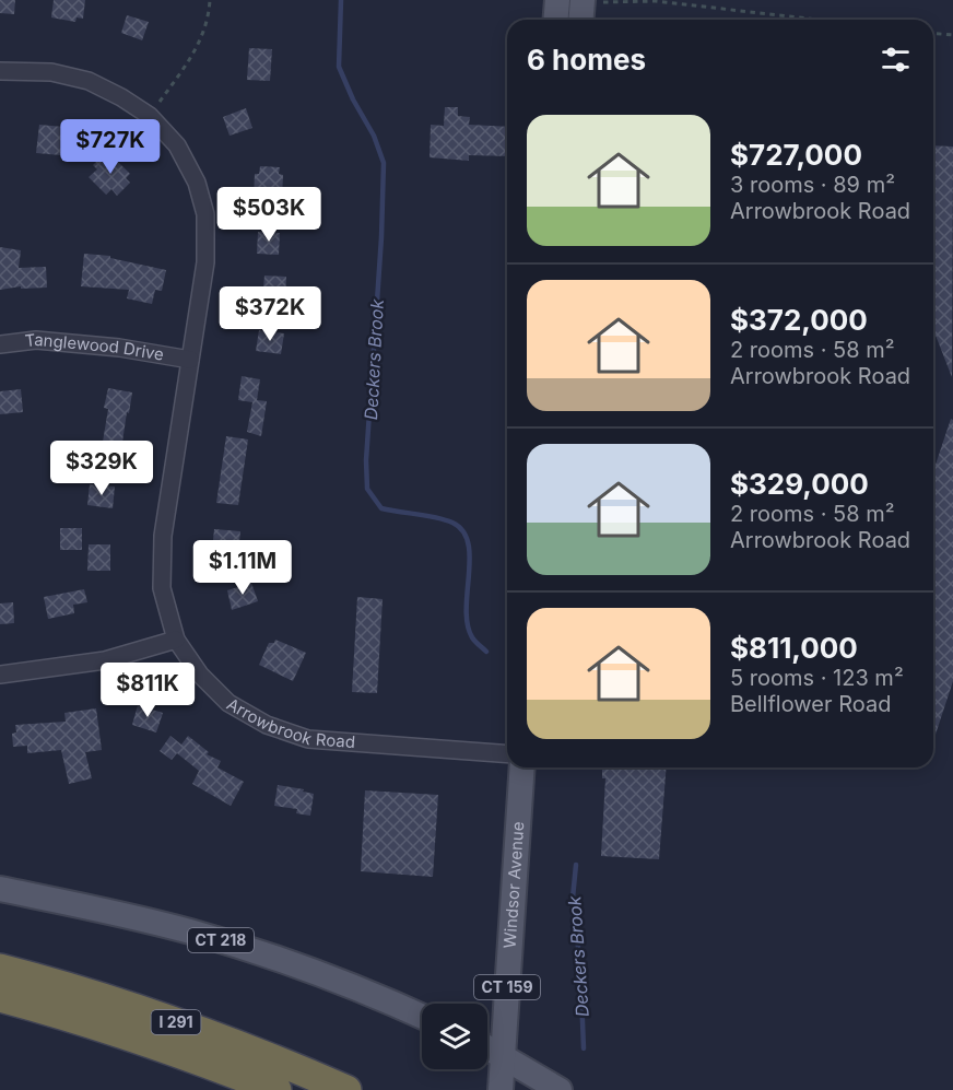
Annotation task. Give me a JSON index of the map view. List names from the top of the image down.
{
  "streets": {
    "highway": ["I 291"],
    "main road": ["Windsor Avenue", "CT 218", "CT 159"],
    "street": ["Tanglewood Drive", "Arrowbrook Road"]
  },
  "crossings": [
    ["Tanglewood Drive", "Arrowbrook Road"]
  ],
  "water": ["Deckers Brook"],
  "page": {
    "heading": "6 homes",
    "list": [
      {
        "name": "$727,000",
        "note": "3 rooms · 89 m² · Arrowbrook Road"
      },
      {
        "name": "$372,000",
        "note": "2 rooms · 58 m² · Arrowbrook Road"
      },
      {
        "name": "$329,000",
        "note": "2 rooms · 58 m² · Arrowbrook Road"
      },
      {
        "name": "$811,000",
        "note": "5 rooms · 123 m² · Bellflower Road"
      }
    ],
    "price": [
      "$727K",
      "$503K",
      "$372K",
      "$329K",
      "$1.11M",
      "$811K"
    ]
  }
}
